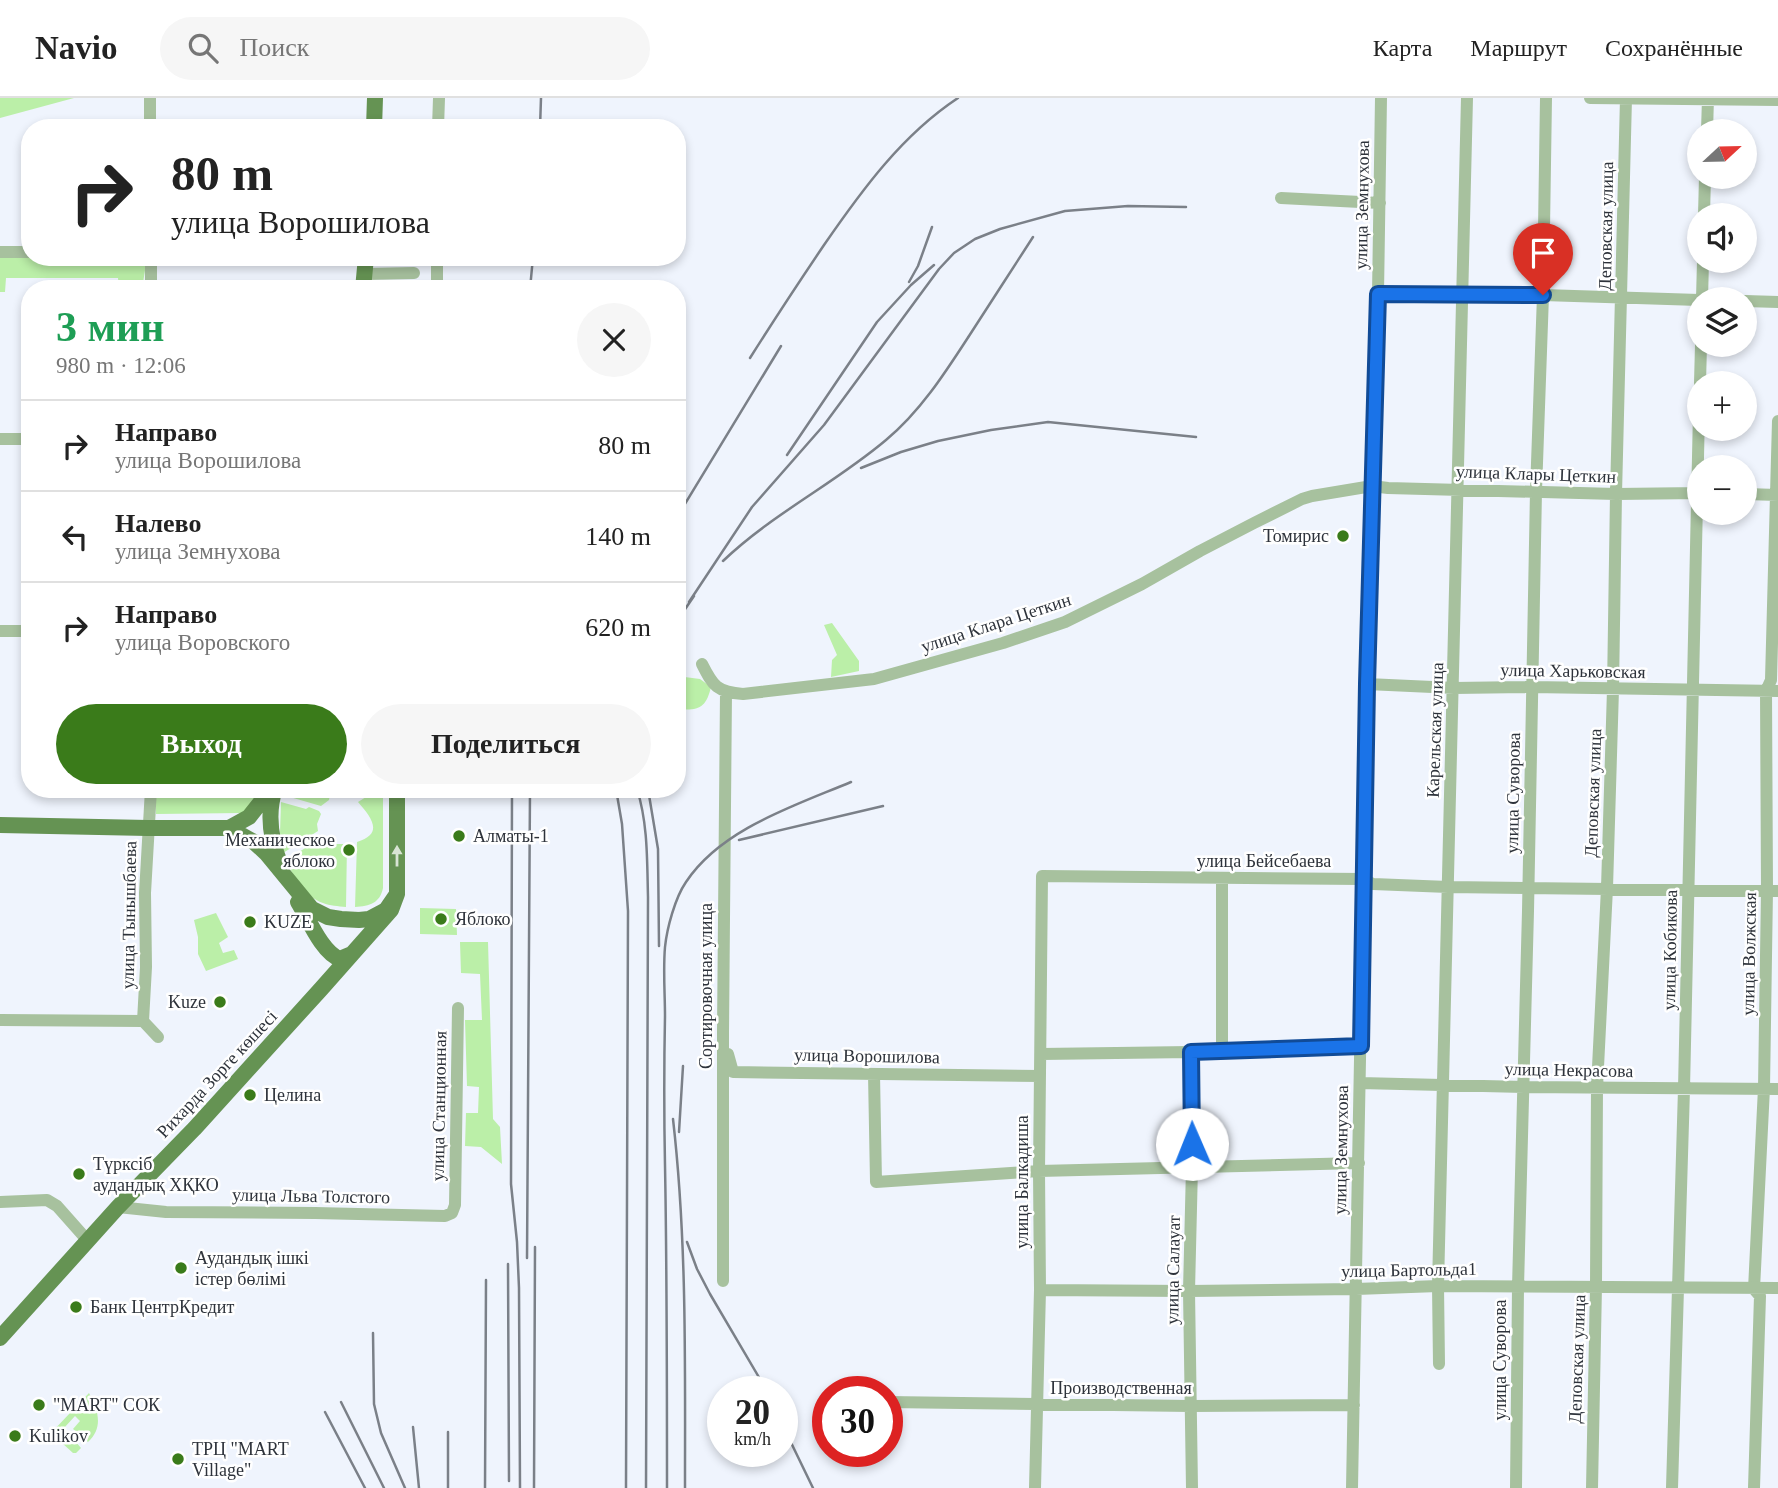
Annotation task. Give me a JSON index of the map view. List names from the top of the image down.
{
  "streets": {
    "main road": ["Рихарда Зорге көшесі"],
    "street": [
      "улица Земнухова",
      "Деповская улица",
      "улица Клары Цеткин",
      "улица Клара Цеткин",
      "улица Харьковская",
      "Карельская улица",
      "улица Суворова",
      "улица Бейсебаева",
      "улица Тынышбаева",
      "улица Кобикова",
      "улица Волжская",
      "Сортировочная улица",
      "улица Ворошилова",
      "улица Некрасова",
      "улица Станционная",
      "улица Балкадиша",
      "улица Льва Толстого",
      "улица Салауат",
      "улица Бартольда1",
      "Производственная"
    ]
  },
  "crossings": [
    ["улица Земнухова", "улица Клары Цеткин"],
    ["улица Земнухова", "улица Клара Цеткин"],
    ["улица Земнухова", "улица Харьковская"],
    ["улица Земнухова", "улица Бейсебаева"],
    ["улица Земнухова", "улица Некрасова"],
    ["улица Земнухова", "улица Бартольда1"],
    ["улица Земнухова", "Производственная"],
    ["Деповская улица", "улица Клары Цеткин"],
    ["Деповская улица", "улица Харьковская"],
    ["Деповская улица", "улица Бейсебаева"],
    ["Деповская улица", "улица Некрасова"],
    ["Деповская улица", "улица Бартольда1"],
    ["улица Клары Цеткин", "улица Клара Цеткин"],
    ["улица Клары Цеткин", "Карельская улица"],
    ["улица Клары Цеткин", "улица Суворова"],
    ["улица Клара Цеткин", "Сортировочная улица"],
    ["улица Харьковская", "Карельская улица"],
    ["улица Харьковская", "улица Суворова"],
    ["улица Харьковская", "улица Кобикова"],
    ["улица Харьковская", "улица Волжская"],
    ["Карельская улица", "улица Бейсебаева"],
    ["Карельская улица", "улица Некрасова"],
    ["Карельская улица", "улица Бартольда1"],
    ["улица Суворова", "улица Бейсебаева"],
    ["улица Суворова", "улица Некрасова"],
    ["улица Суворова", "улица Бартольда1"],
    ["улица Бейсебаева", "улица Кобикова"],
    ["улица Бейсебаева", "улица Волжская"],
    ["улица Бейсебаева", "улица Балкадиша"],
    ["улица Кобикова", "улица Некрасова"],
    ["улица Кобикова", "улица Бартольда1"],
    ["улица Волжская", "улица Некрасова"],
    ["улица Волжская", "улица Бартольда1"],
    ["Сортировочная улица", "улица Ворошилова"],
    ["улица Ворошилова", "улица Балкадиша"],
    ["Рихарда Зорге көшесі", "улица Льва Толстого"],
    ["улица Станционная", "улица Льва Толстого"],
    ["улица Балкадиша", "улица Бартольда1"],
    ["улица Балкадиша", "Производственная"],
    ["улица Салауат", "улица Бартольда1"],
    ["улица Салауат", "Производственная"]
  ],
  "places": [
    "Томирис",
    "Алматы-1",
    "Механическое яблоко",
    "Яблоко",
    "KUZE",
    "Kuze",
    "Целина",
    "Түрксіб аудандық ХҚКО",
    "Аудандық ішкі істер бөлімі",
    "Банк ЦентрКредит",
    "\"MART\" СОК",
    "Kulikov",
    "ТРЦ \"MART Village\""
  ],
  "north": "right",
  "page": {
    "header": "Navio",
    "search": "Поиск",
    "nav": ["Карта", "Маршрут", "Сохранённые"],
    "map_buttons": ["+", "−"],
    "turn": ["80 m", "улица Ворошилова"],
    "heading": ["3 мин", "980 m · 12:06"],
    "list": [
      {
        "name": "Направо",
        "note": "улица Ворошилова",
        "value": "80 m"
      },
      {
        "name": "Налево",
        "note": "улица Земнухова",
        "value": "140 m"
      },
      {
        "name": "Направо",
        "note": "улица Воровского",
        "value": "620 m"
      }
    ],
    "buttons": ["Выход", "Поделиться"],
    "speed": "20 km/h",
    "limit": "30"
  }
}
